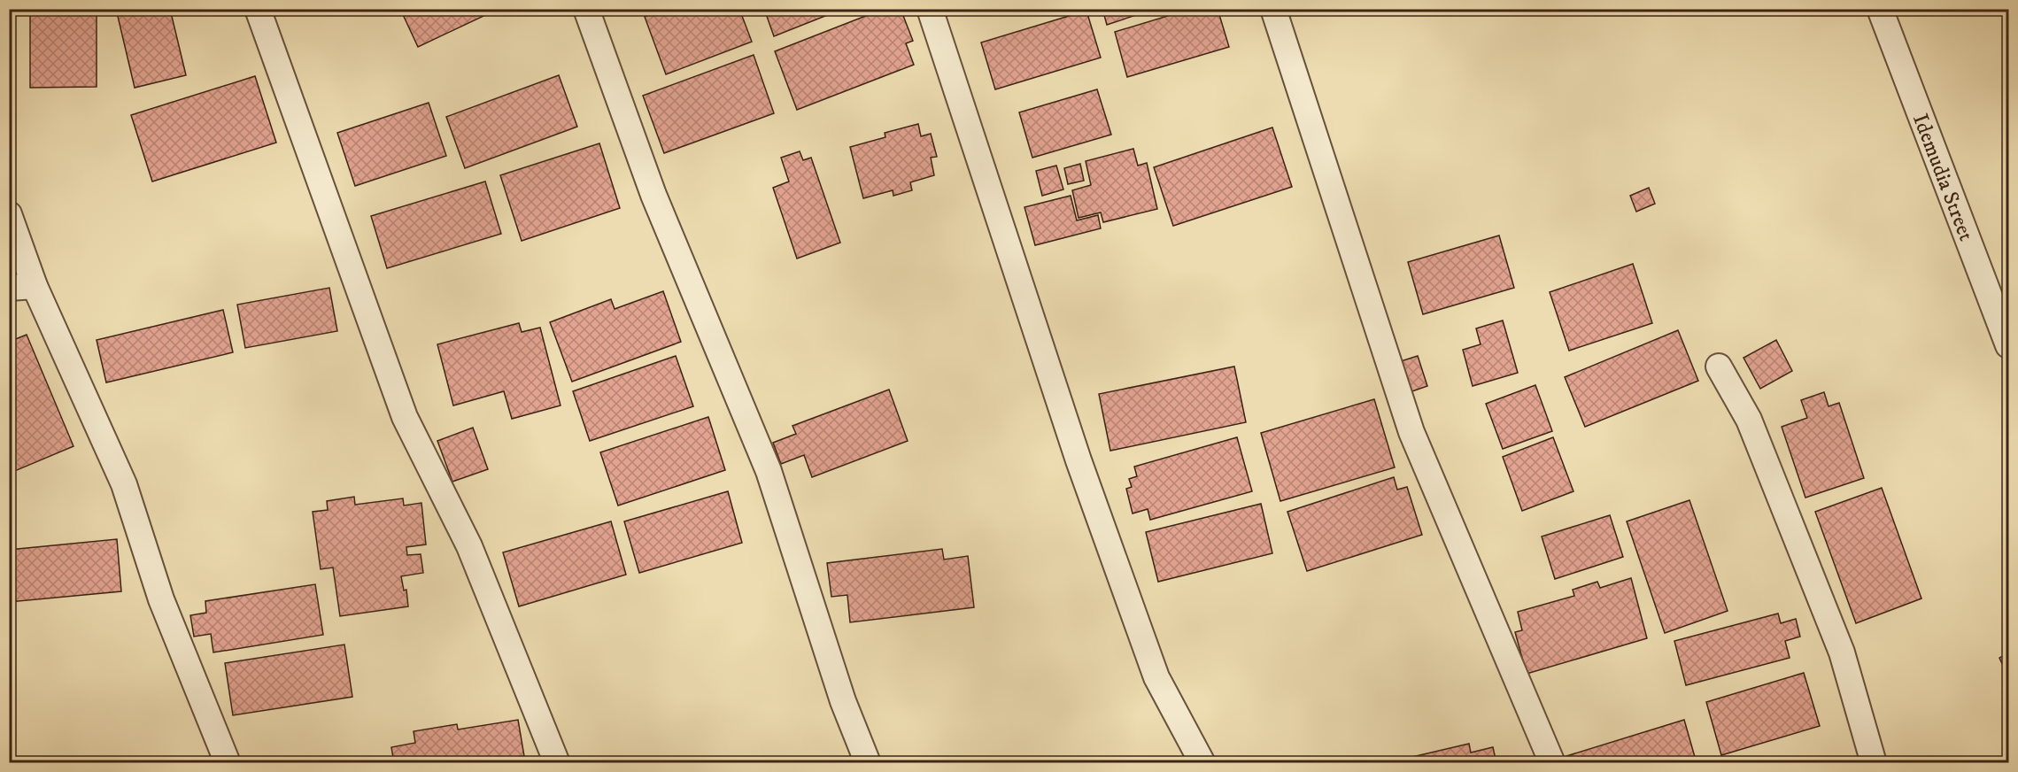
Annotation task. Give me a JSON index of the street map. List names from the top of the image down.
{
  "streets": {
    "street": ["Idemudia Street"]
  }
}
